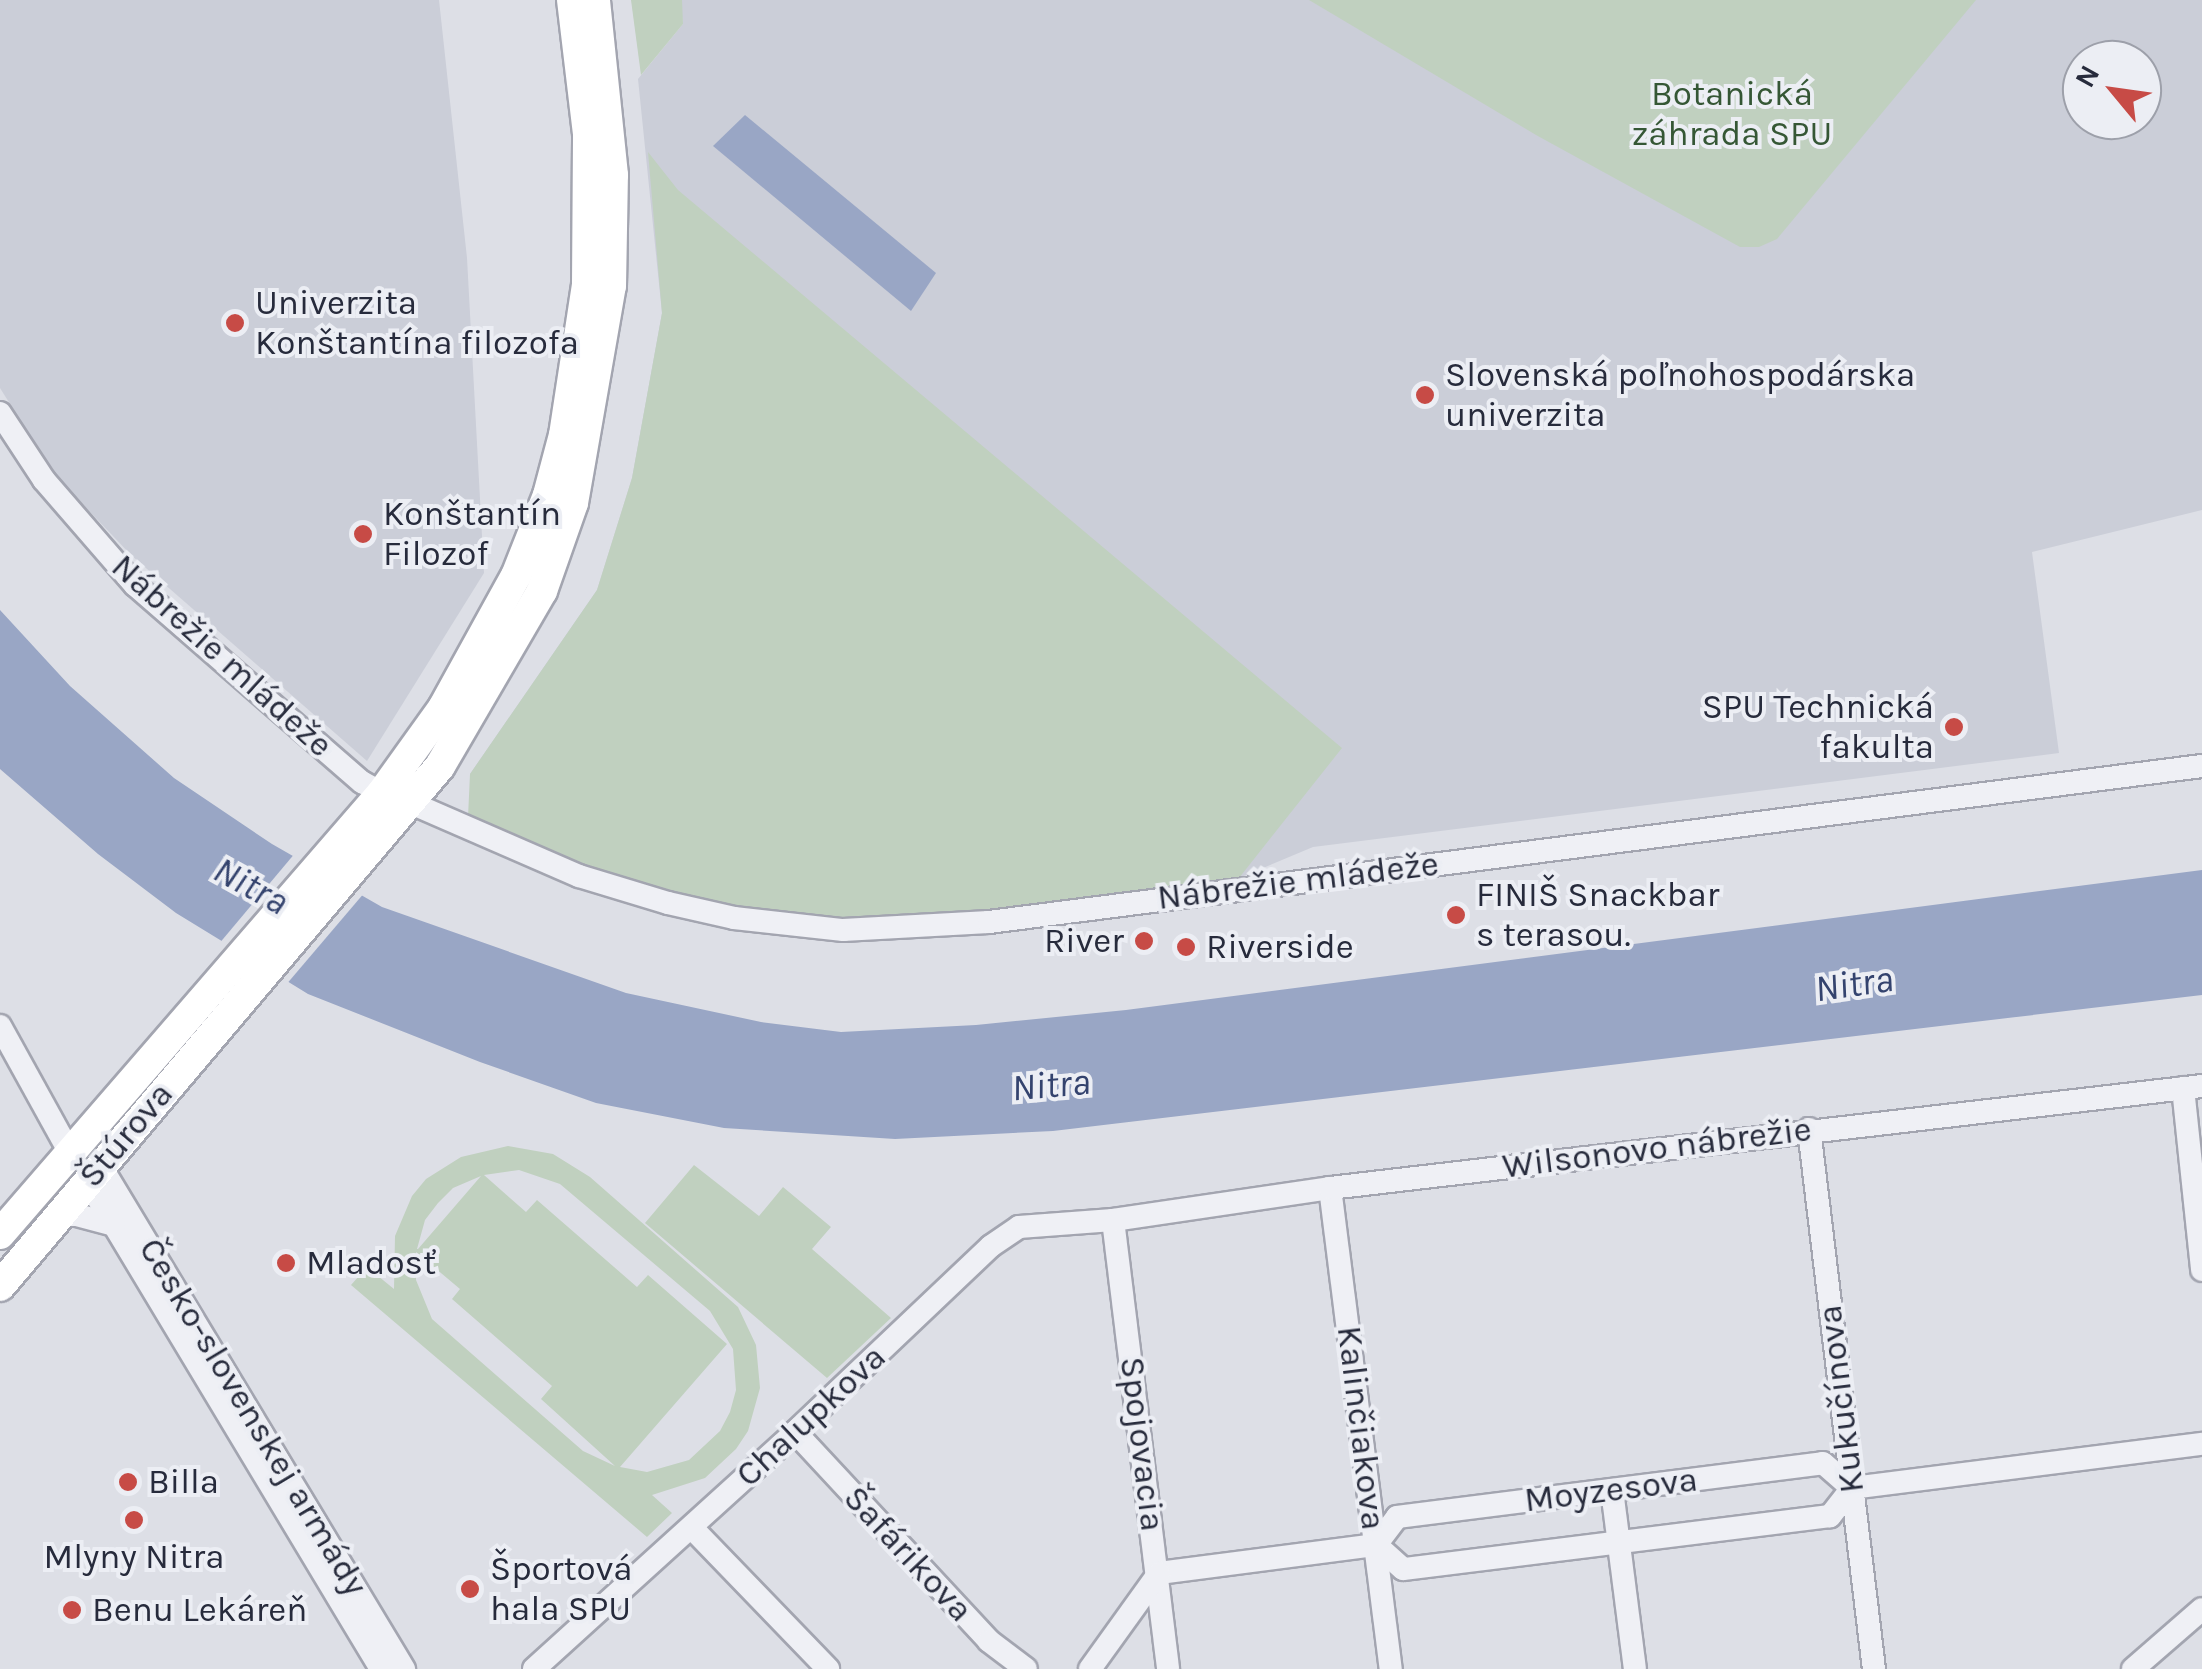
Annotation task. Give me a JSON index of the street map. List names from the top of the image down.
{
  "streets": {
    "main road": ["Štúrova"],
    "street": [
      "Nábrežie mládeže",
      "Wilsonovo nábrežie",
      "Kukučínova",
      "Chalupkova",
      "Česko-slovenskej armády",
      "Kalinčiakova",
      "Spojovacia",
      "Moyzesova",
      "Šafárikova"
    ]
  },
  "crossings": [
    ["Štúrova", "Česko-slovenskej armády"],
    ["Wilsonovo nábrežie", "Kukučínova"],
    ["Wilsonovo nábrežie", "Chalupkova"],
    ["Wilsonovo nábrežie", "Kalinčiakova"],
    ["Wilsonovo nábrežie", "Spojovacia"],
    ["Kukučínova", "Moyzesova"],
    ["Chalupkova", "Spojovacia"],
    ["Chalupkova", "Šafárikova"],
    ["Kalinčiakova", "Moyzesova"]
  ],
  "water": ["Nitra"],
  "parks": ["Botanická záhrada SPU"],
  "places": [
    "Univerzita Konštantína filozofa",
    "Slovenská poľnohospodárska univerzita",
    "Konštantín Filozof",
    "SPU Technická fakulta",
    "FINIŠ Snackbar s terasou.",
    "River",
    "Riverside",
    "Mladosť",
    "Billa",
    "Mlyny Nitra",
    "Športová hala SPU",
    "Benu Lekáreň"
  ],
  "north": "top left"
}
